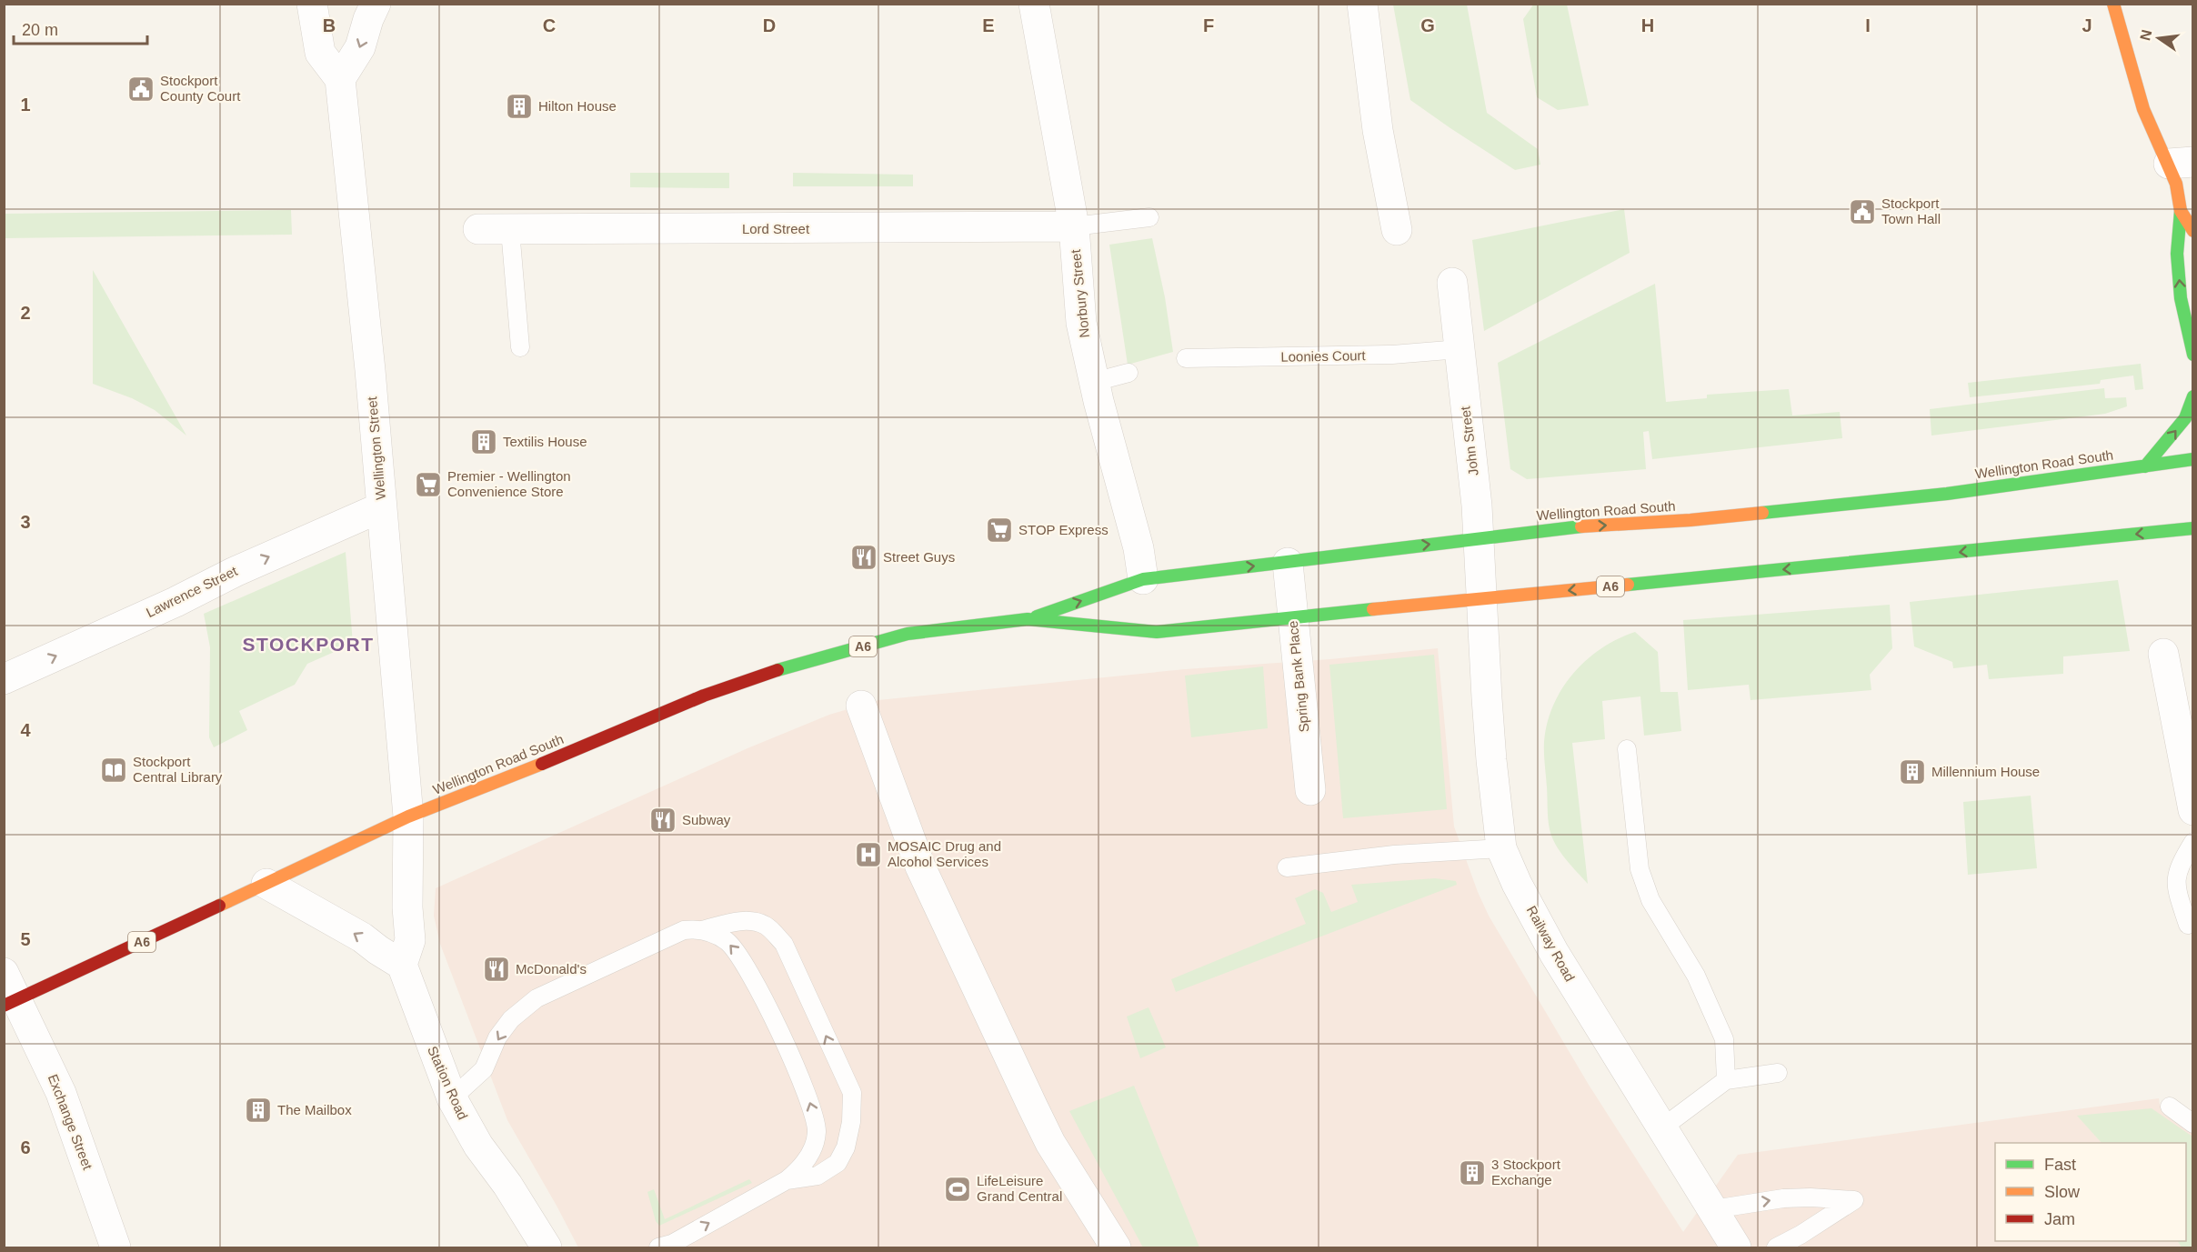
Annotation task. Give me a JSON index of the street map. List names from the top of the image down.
{
  "streets": {
    "main road": ["Wellington Road South", "A6"],
    "street": [
      "Lord Street",
      "Norbury Street",
      "John Street",
      "Wellington Street",
      "Lawrence Street",
      "Spring Bank Place",
      "Railway Road",
      "Station Road",
      "Exchange Street"
    ],
    "lane": ["Loonies Court"]
  },
  "crossings": [
    ["Lord Street", "Norbury Street"],
    ["Norbury Street", "Wellington Road South"],
    ["Loonies Court", "John Street"],
    ["John Street", "Wellington Road South"],
    ["John Street", "Railway Road"],
    ["Wellington Street", "Wellington Road South"],
    ["Wellington Street", "Lawrence Street"],
    ["Wellington Road South", "Spring Bank Place"],
    ["Wellington Road South", "Railway Road"],
    ["Wellington Road South", "Exchange Street"]
  ],
  "one_way": ["Lawrence Street"],
  "districts": ["STOCKPORT"],
  "places": {
    "public building": ["Stockport County Court", "Stockport Town Hall"],
    "building": [
      "Hilton House",
      "Textilis House",
      "Millennium House",
      "The Mailbox",
      "3 Stockport Exchange"
    ],
    "supermarket": ["Premier - Wellington Convenience Store", "STOP Express"],
    "restaurant": ["Street Guys", "Subway", "McDonald's"],
    "library": ["Stockport Central Library"],
    "hospital": ["MOSAIC Drug and Alcohol Services"],
    "sports": ["LifeLeisure Grand Central"]
  },
  "legend": ["Fast", "Slow", "Jam"],
  "scale_bar": "20 m",
  "north": "left",
  "grid": {
    "columns": [
      "B",
      "C",
      "D",
      "E",
      "F",
      "G",
      "H",
      "I",
      "J"
    ],
    "rows": [
      "1",
      "2",
      "3",
      "4",
      "5",
      "6"
    ]
  }
}
